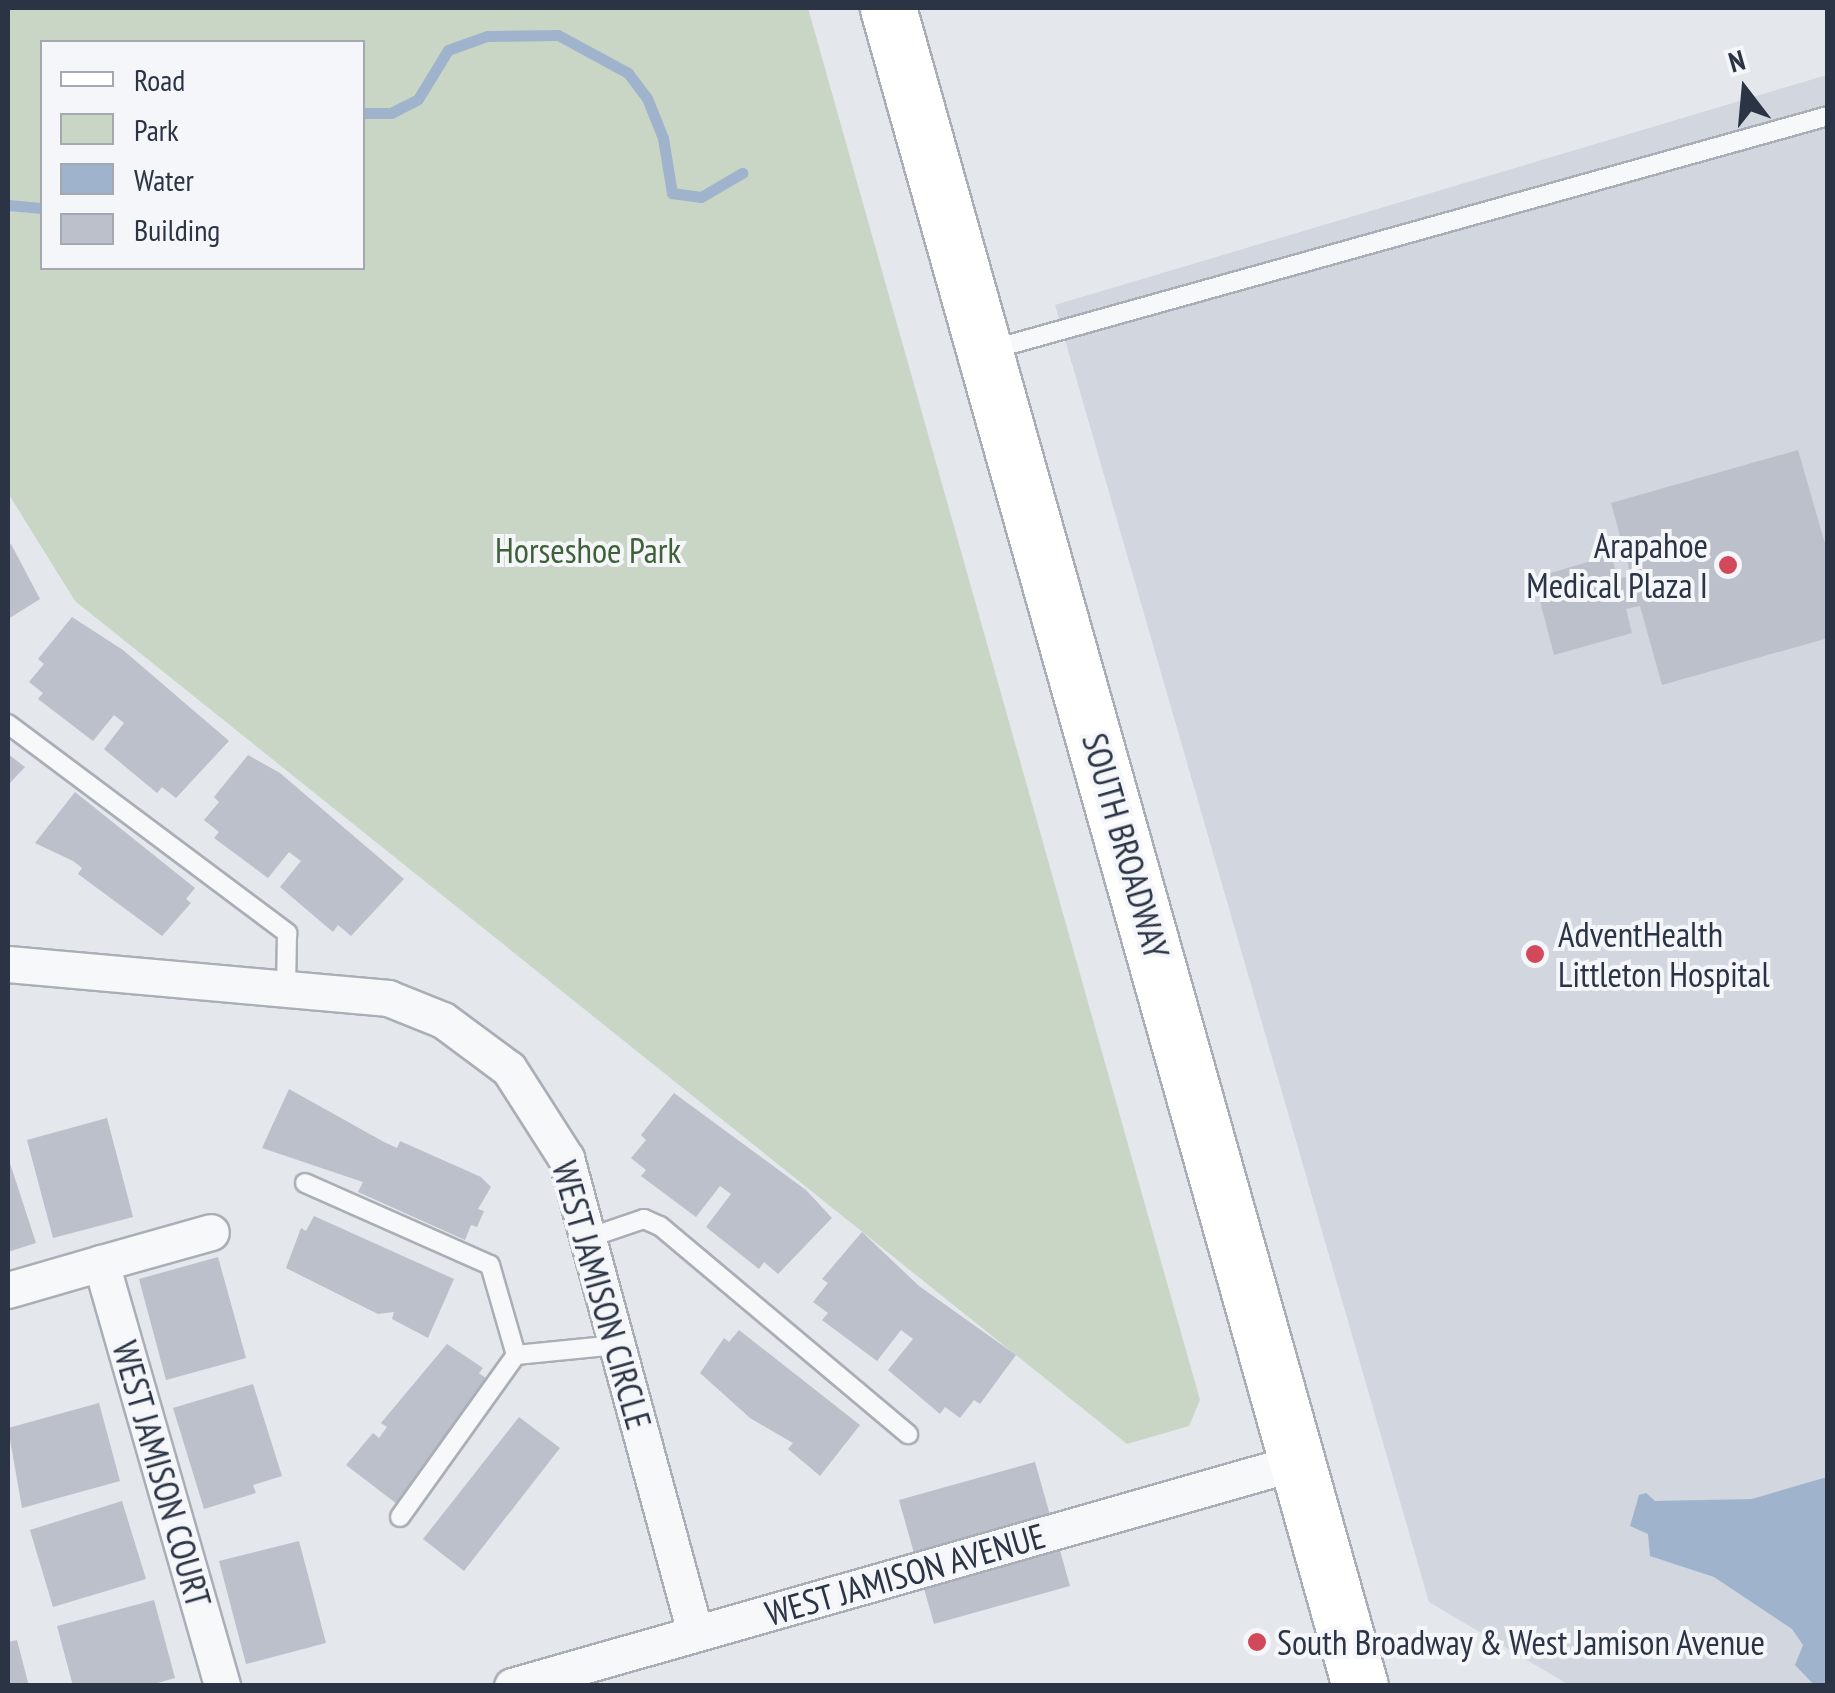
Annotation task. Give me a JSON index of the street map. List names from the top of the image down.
{
  "streets": {
    "main road": ["SOUTH BROADWAY"],
    "street": ["WEST JAMISON CIRCLE", "WEST JAMISON COURT", "WEST JAMISON AVENUE"]
  },
  "crossings": [
    ["SOUTH BROADWAY", "WEST JAMISON AVENUE"],
    ["WEST JAMISON CIRCLE", "WEST JAMISON AVENUE"]
  ],
  "parks": ["Horseshoe Park"],
  "places": ["Arapahoe Medical Plaza I", "AdventHealth Littleton Hospital", "South Broadway & West Jamison Avenue"],
  "legend": [
    "Road",
    "Park",
    "Water",
    "Building"
  ],
  "north": "top"
}
